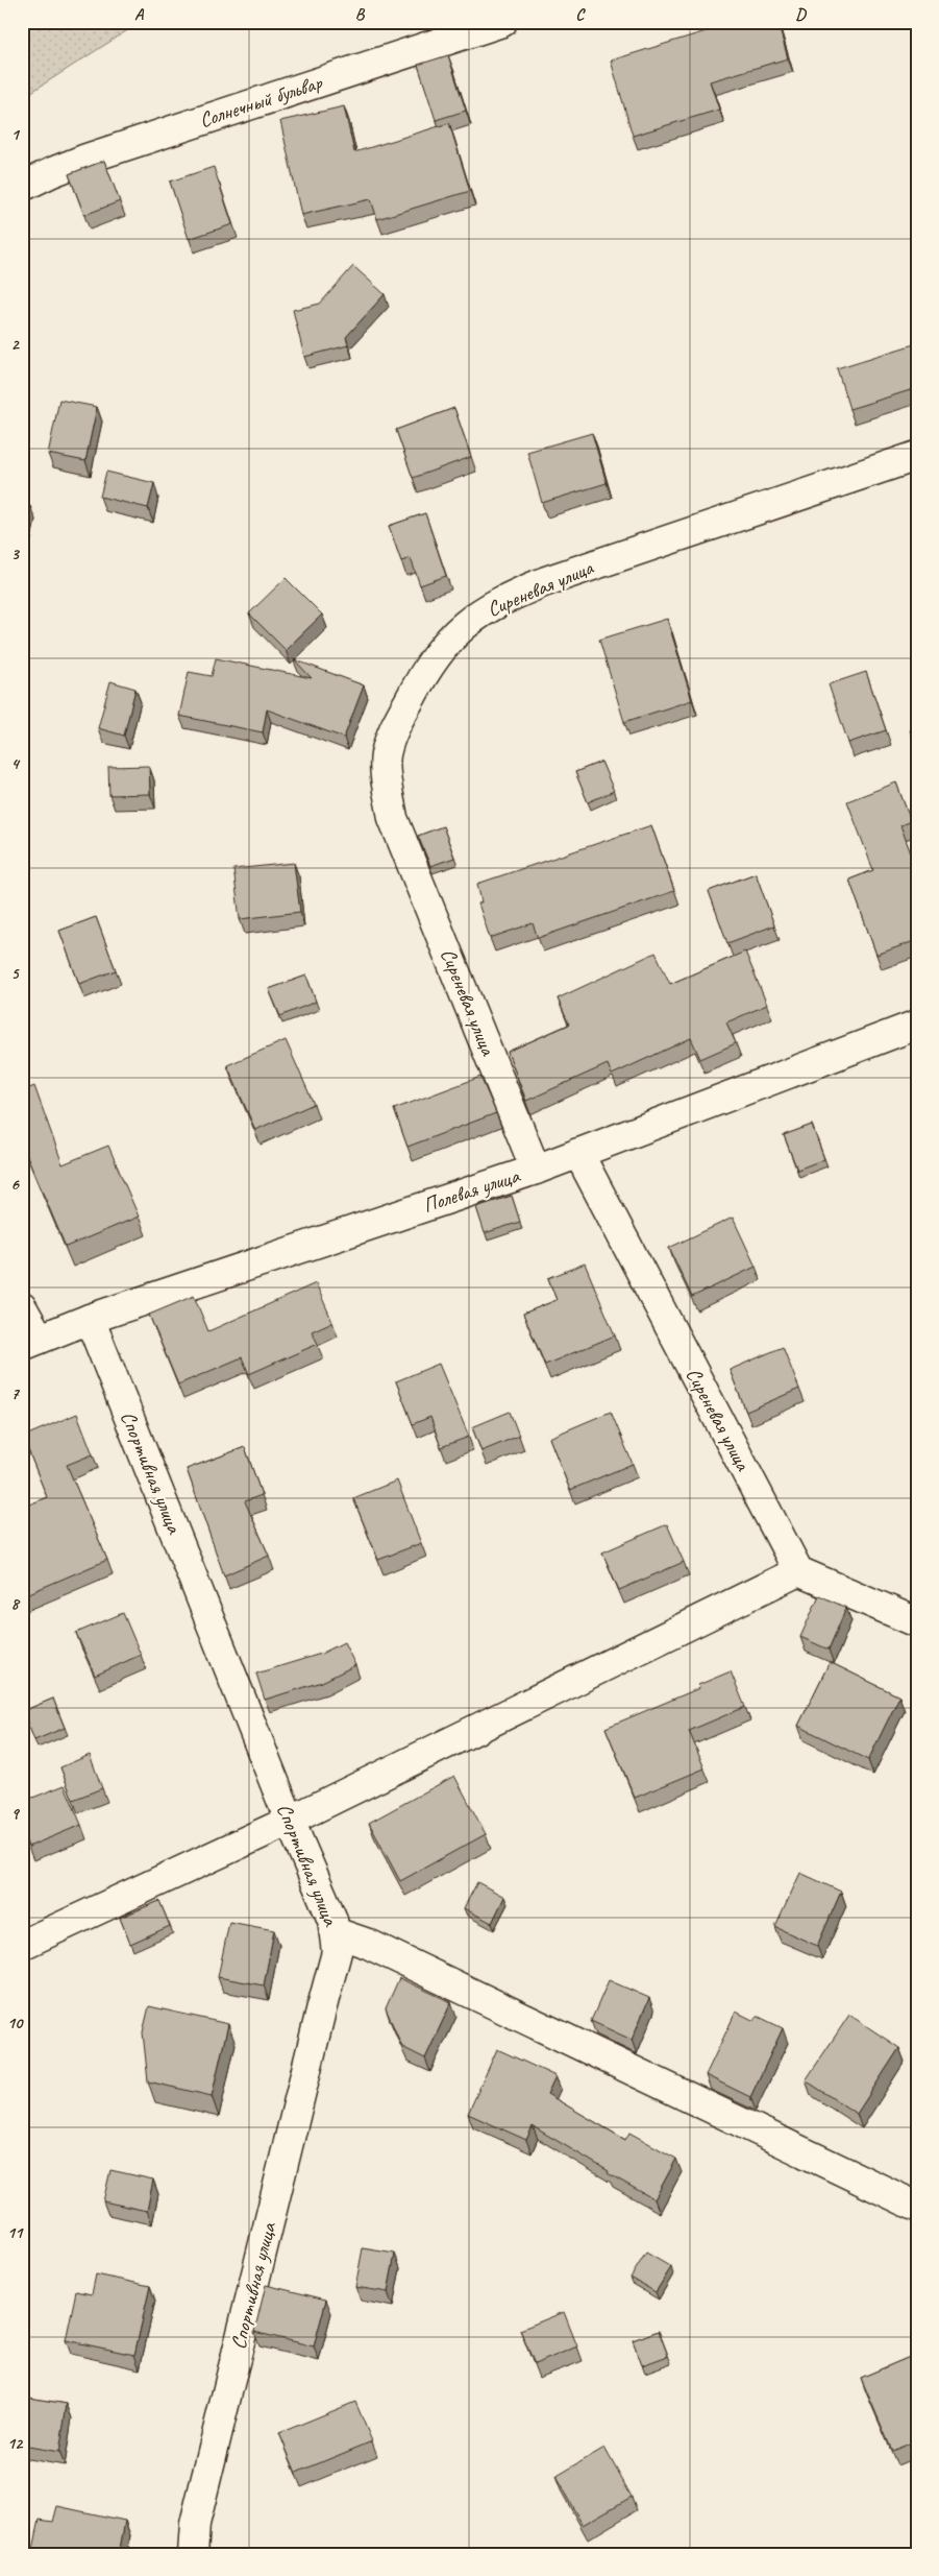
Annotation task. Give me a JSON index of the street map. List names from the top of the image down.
{
  "streets": {
    "street": [
      "Солнечный бульвар",
      "Сиреневая улица",
      "Полевая улица",
      "Спортивная улица"
    ]
  },
  "crossings": [
    ["Сиреневая улица", "Полевая улица"],
    ["Полевая улица", "Спортивная улица"]
  ],
  "grid": {
    "columns": [
      "A",
      "B",
      "C",
      "D"
    ],
    "rows": [
      "1",
      "2",
      "3",
      "4",
      "5",
      "6",
      "7",
      "8",
      "9",
      "10",
      "11",
      "12"
    ]
  }
}
